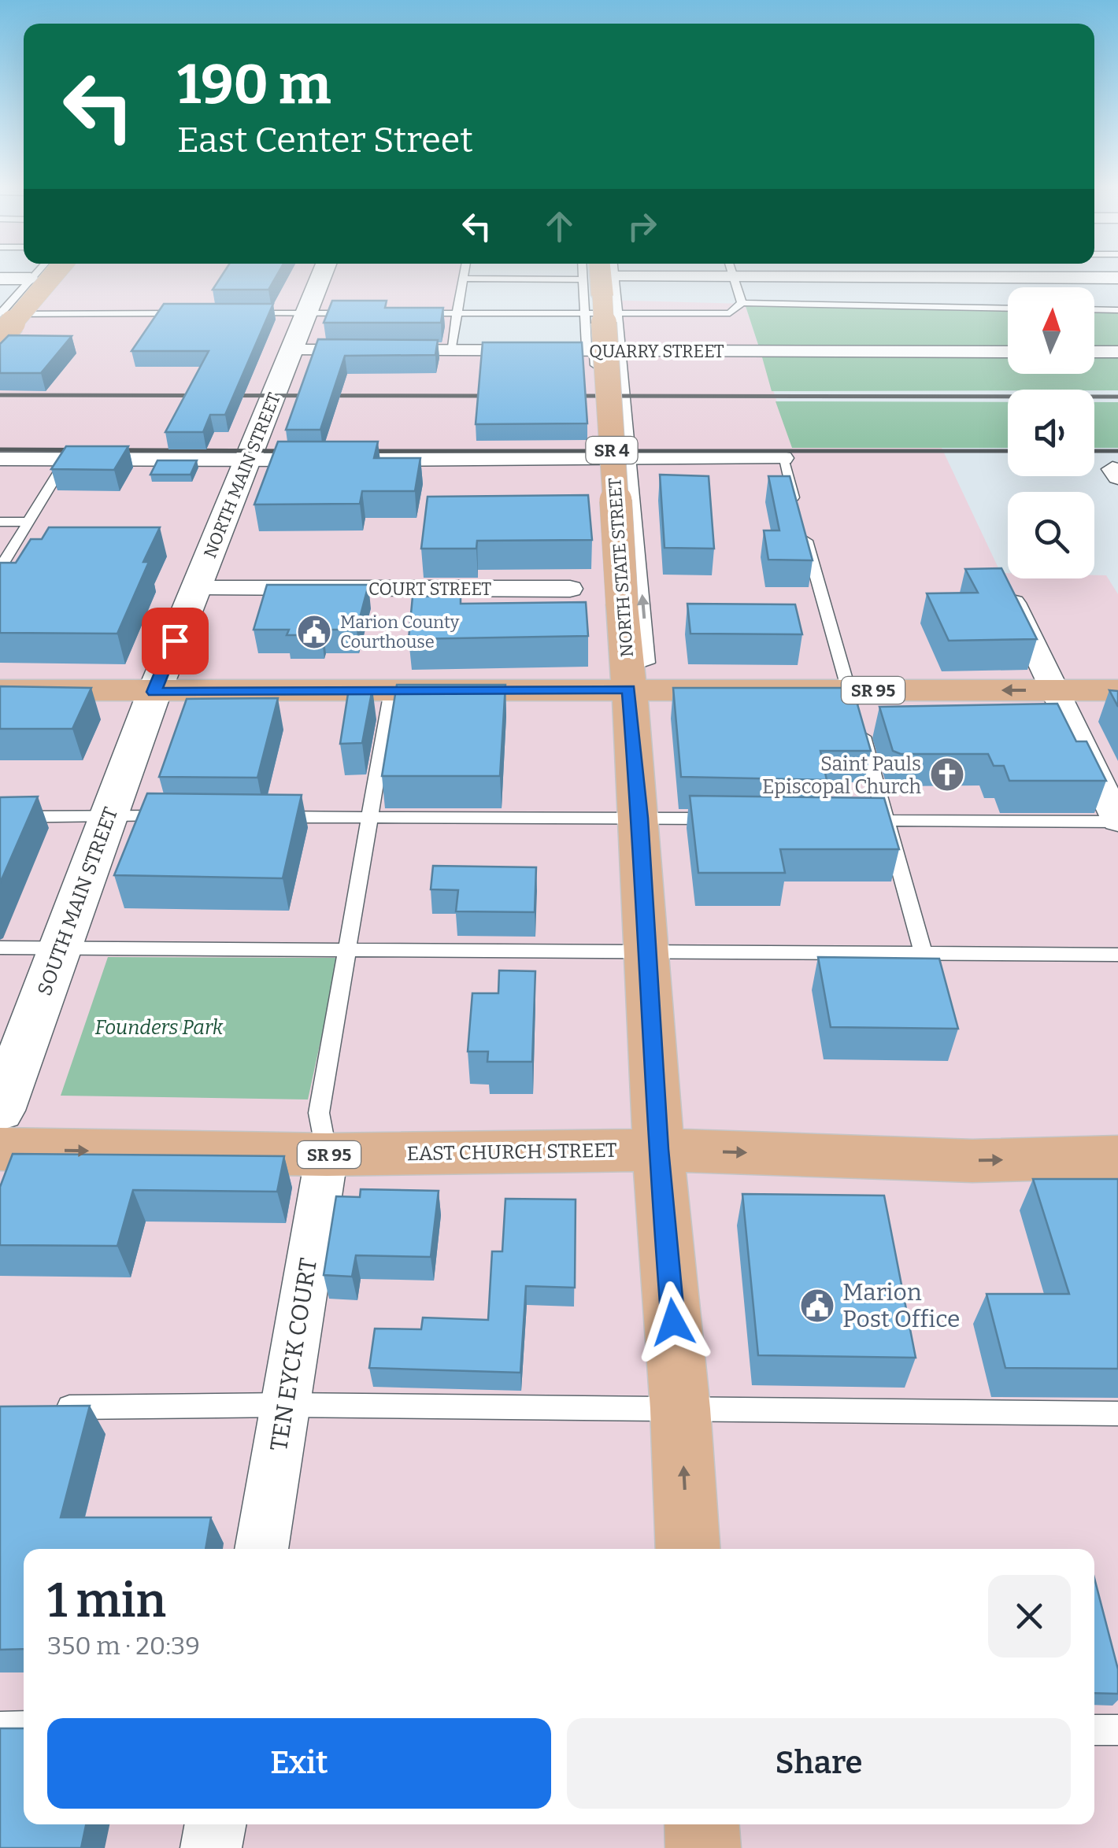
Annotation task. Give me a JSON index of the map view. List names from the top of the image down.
{
  "streets": {
    "main road": [
      "SR 4",
      "NORTH STATE STREET",
      "SR 95",
      "EAST CHURCH STREET"
    ],
    "street": [
      "QUARRY STREET",
      "NORTH MAIN STREET",
      "COURT STREET",
      "SOUTH MAIN STREET",
      "TEN EYCK COURT"
    ]
  },
  "crossings": [
    ["QUARRY STREET", "NORTH MAIN STREET"],
    ["SR 4", "NORTH STATE STREET"],
    ["SR 4", "SR 95"],
    ["SR 4", "EAST CHURCH STREET"],
    ["NORTH MAIN STREET", "COURT STREET"],
    ["NORTH MAIN STREET", "SR 95"],
    ["NORTH MAIN STREET", "SOUTH MAIN STREET"],
    ["NORTH STATE STREET", "SR 95"],
    ["SR 95", "SOUTH MAIN STREET"],
    ["EAST CHURCH STREET", "TEN EYCK COURT"]
  ],
  "one_way": ["EAST CHURCH STREET"],
  "parks": ["Founders Park"],
  "places": {
    "public building": ["Marion County Courthouse", "Marion Post Office"],
    "church": ["Saint Pauls Episcopal Church"]
  },
  "north": "top",
  "page": {
    "turn": ["190 m", "East Center Street"],
    "heading": ["1 min", "350 m · 20:39"],
    "buttons": ["Exit", "Share"]
  }
}
